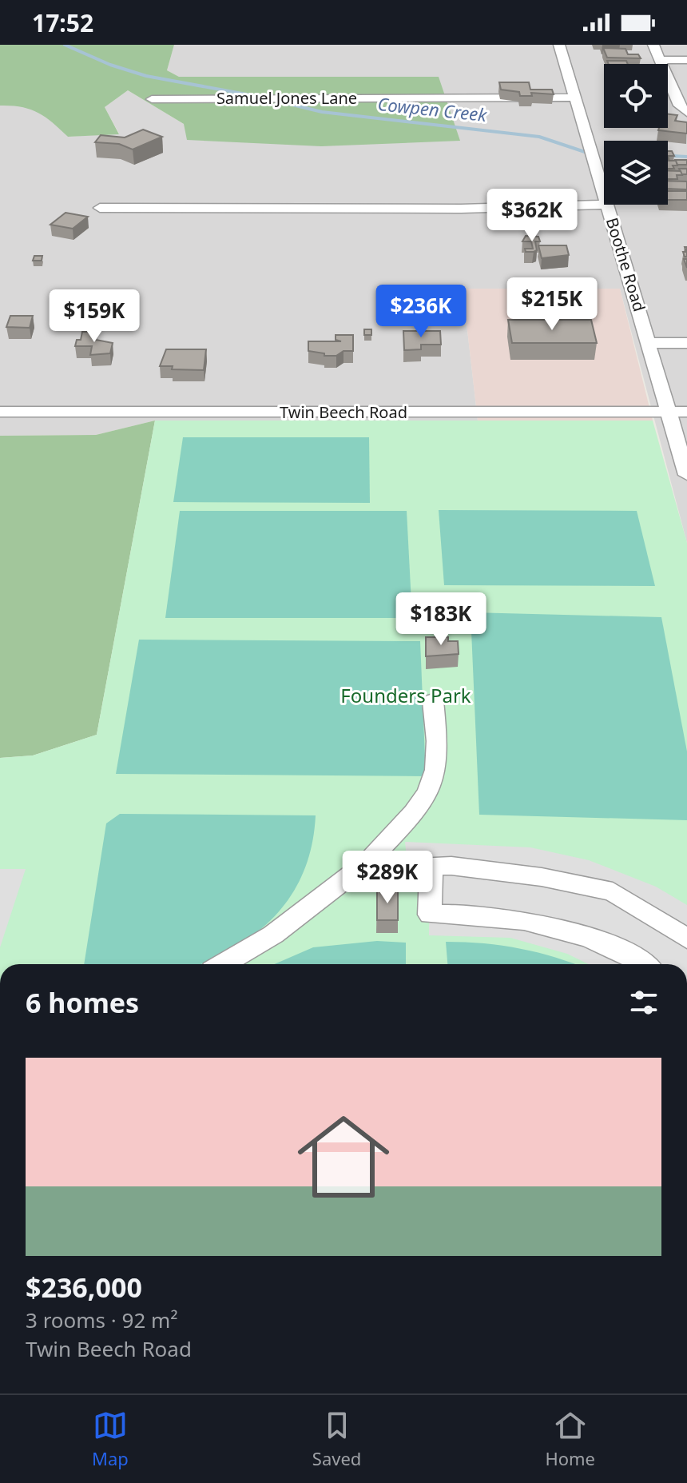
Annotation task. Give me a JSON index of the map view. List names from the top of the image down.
{
  "streets": {
    "street": ["Samuel Jones Lane", "Boothe Road", "Twin Beech Road"]
  },
  "crossings": [
    ["Samuel Jones Lane", "Boothe Road"],
    ["Boothe Road", "Twin Beech Road"]
  ],
  "water": ["Cowpen Creek"],
  "parks": ["Founders Park"],
  "page": {
    "status": "17:52",
    "price": [
      "$362K",
      "$215K",
      "$236K",
      "$159K",
      "$183K",
      "$289K"
    ],
    "heading": "6 homes",
    "list": [
      {
        "name": "$236,000",
        "note": "3 rooms · 92 m² · Twin Beech Road"
      }
    ],
    "tabs": ["Map", "Saved", "Home"]
  }
}
